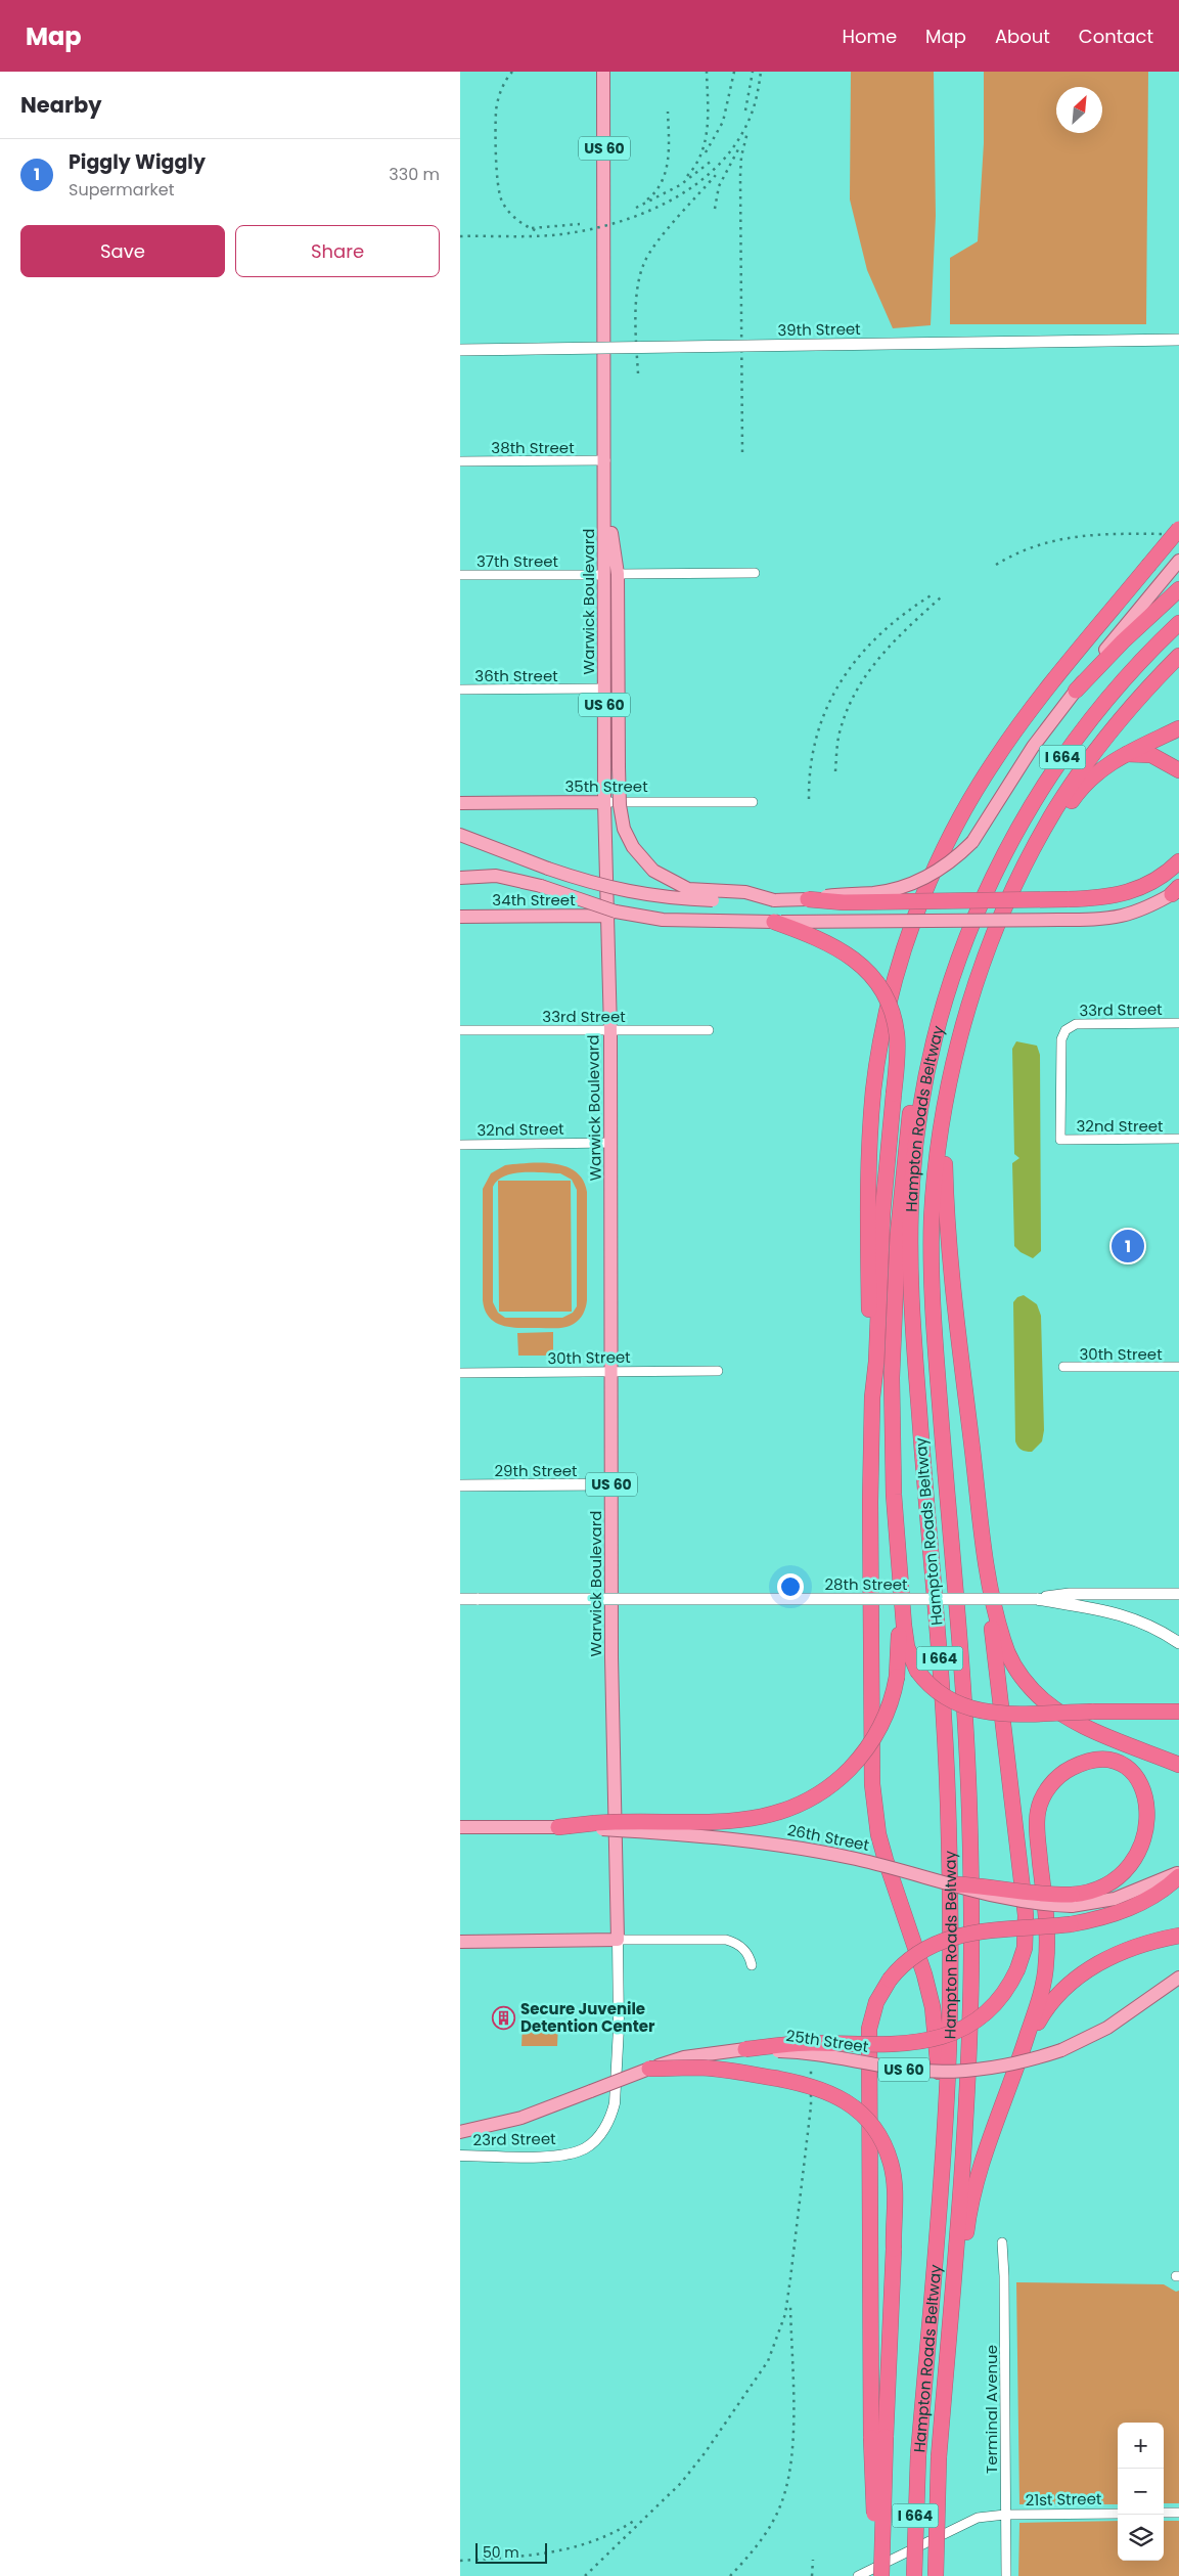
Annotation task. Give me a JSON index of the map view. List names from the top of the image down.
{
  "streets": {
    "highway": ["I 664", "Hampton Roads Beltway"],
    "main road": [
      "US 60",
      "39th Street",
      "Warwick Boulevard",
      "35th Street",
      "34th Street",
      "29th Street",
      "28th Street",
      "26th Street",
      "25th Street"
    ],
    "street": [
      "38th Street",
      "37th Street",
      "36th Street",
      "33rd Street",
      "32nd Street",
      "30th Street",
      "23rd Street",
      "Terminal Avenue",
      "21st Street"
    ]
  },
  "crossings": [
    ["US 60", "38th Street"],
    ["US 60", "37th Street"],
    ["US 60", "Warwick Boulevard"],
    ["37th Street", "Warwick Boulevard"],
    ["Warwick Boulevard", "36th Street"],
    ["Warwick Boulevard", "35th Street"],
    ["Warwick Boulevard", "34th Street"],
    ["Warwick Boulevard", "33rd Street"],
    ["Warwick Boulevard", "32nd Street"],
    ["Warwick Boulevard", "30th Street"],
    ["Warwick Boulevard", "29th Street"],
    ["Warwick Boulevard", "23rd Street"],
    ["33rd Street", "32nd Street"],
    ["Terminal Avenue", "21st Street"]
  ],
  "places": {
    "building": ["Secure Juvenile Detention Center"]
  },
  "scale_bar": "50 m",
  "north": "top right",
  "page": {
    "header": "Map",
    "nav": [
      "Home",
      "Map",
      "About",
      "Contact"
    ],
    "heading": "Nearby",
    "list": [
      {
        "mark": "1",
        "name": "Piggly Wiggly",
        "note": "Supermarket",
        "value": "330 m"
      }
    ],
    "buttons": ["Save", "Share"],
    "pins": "1",
    "map_buttons": ["+", "−"],
    "scale": "50 m"
  }
}
